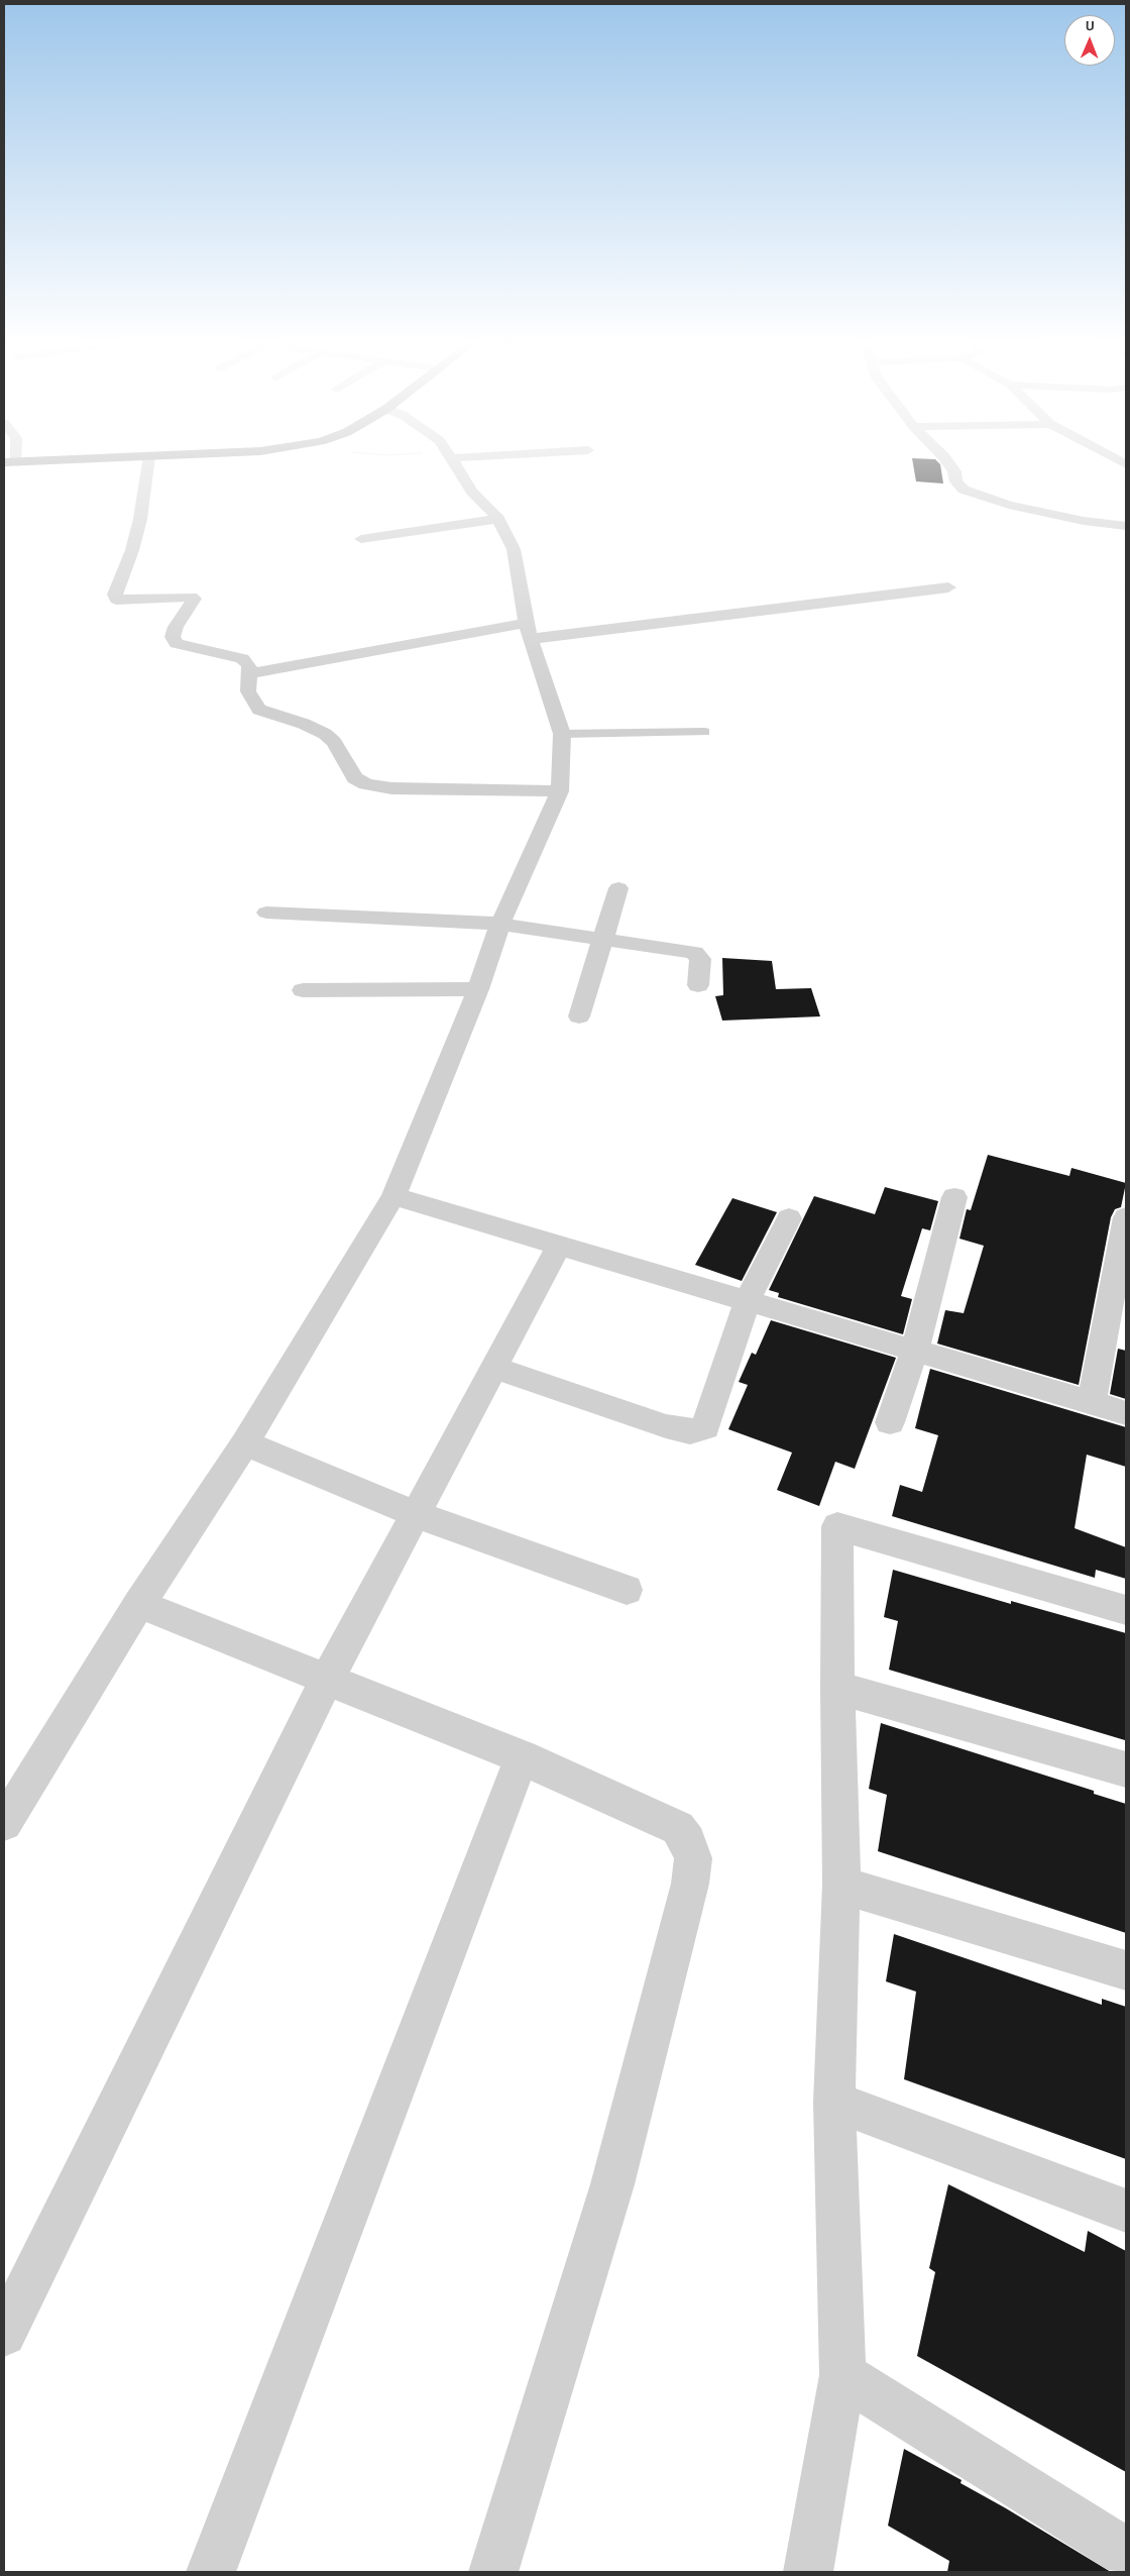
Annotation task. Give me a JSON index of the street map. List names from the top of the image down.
{
  "north": "top"
}
